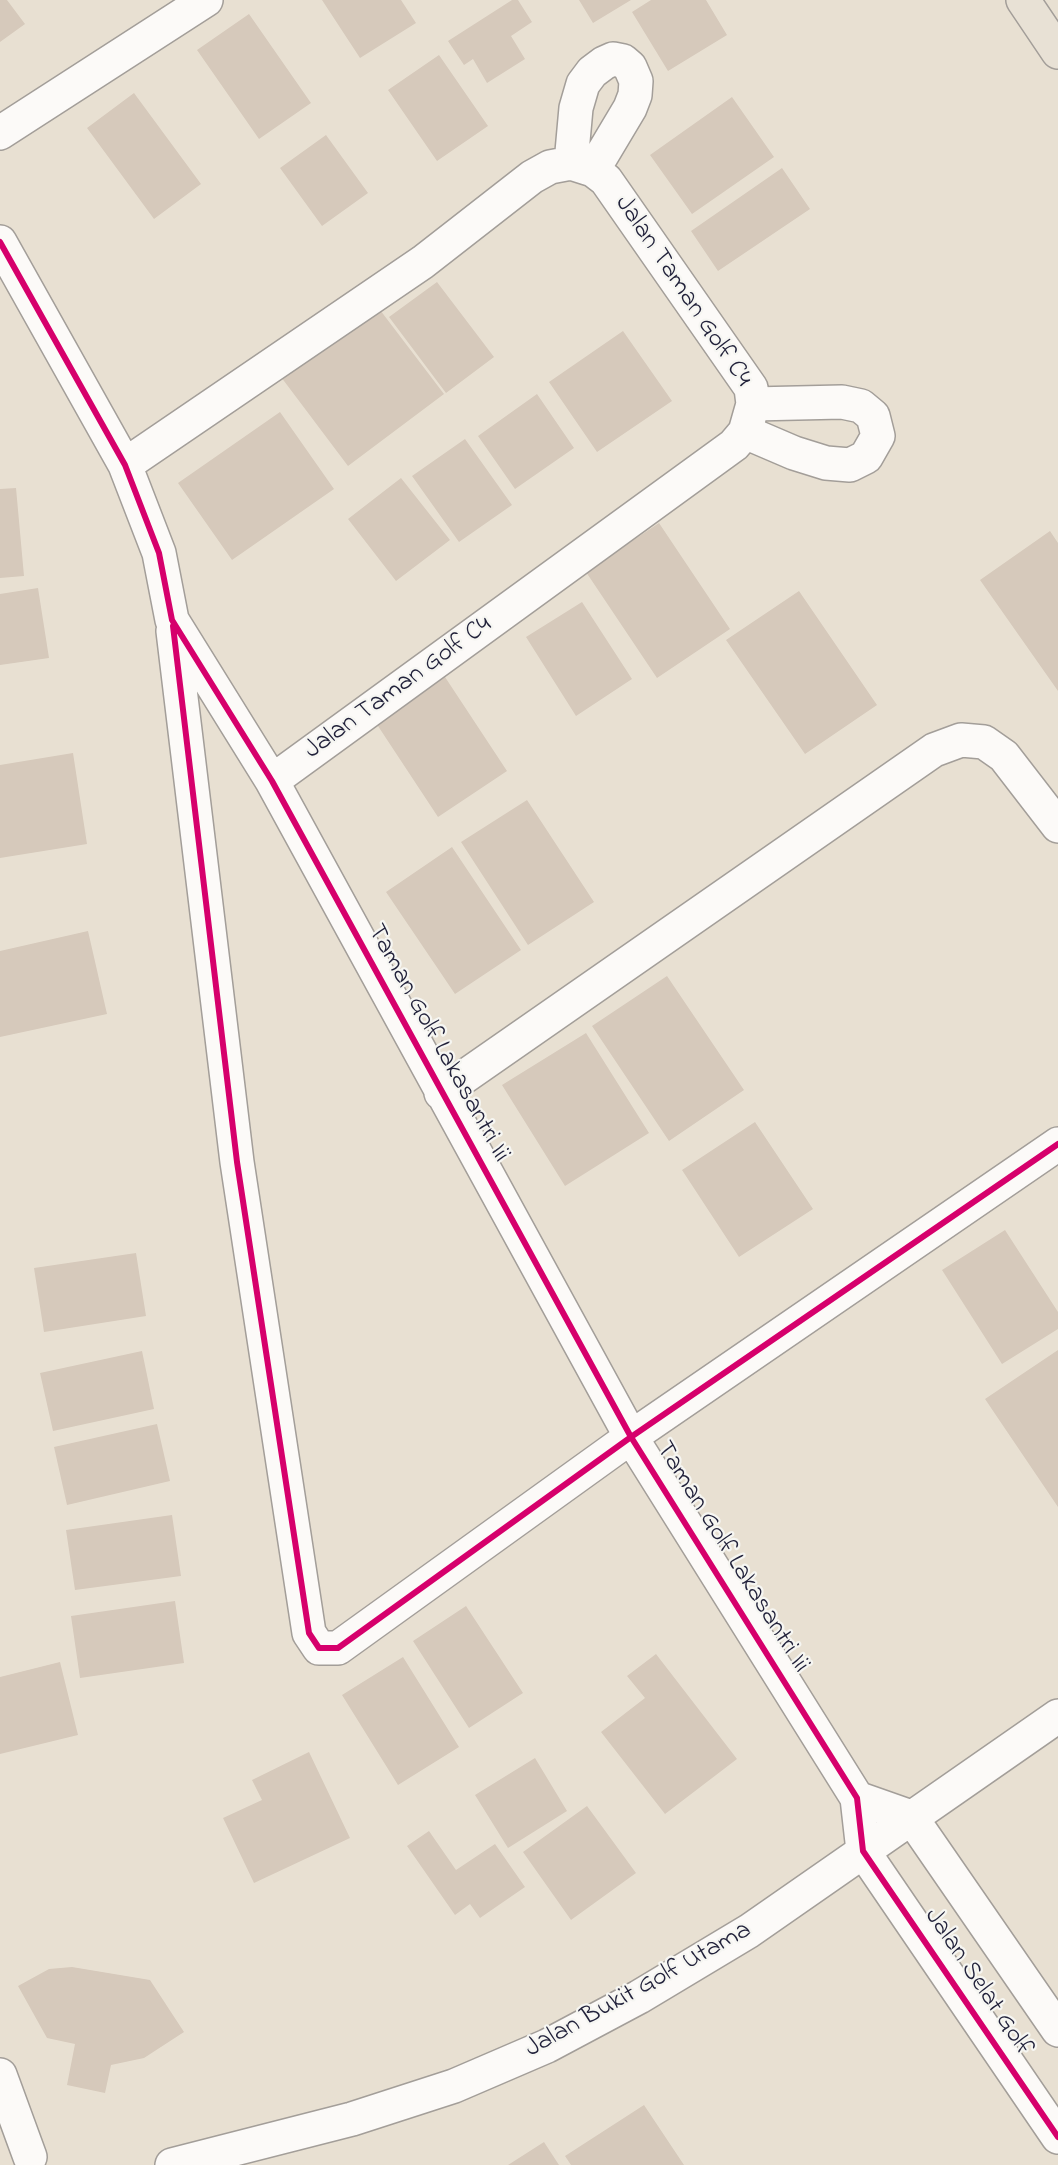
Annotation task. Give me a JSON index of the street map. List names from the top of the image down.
{
  "streets": {
    "street": [
      "Jalan Taman Golf C4",
      "Taman Golf Lakasantri Iii",
      "Jalan Selat Golf",
      "Jalan Bukit Golf Utama"
    ]
  },
  "crossings": [
    ["Jalan Taman Golf C4", "Taman Golf Lakasantri Iii"],
    ["Taman Golf Lakasantri Iii", "Jalan Selat Golf"],
    ["Taman Golf Lakasantri Iii", "Jalan Bukit Golf Utama"],
    ["Jalan Selat Golf", "Jalan Bukit Golf Utama"]
  ]
}
